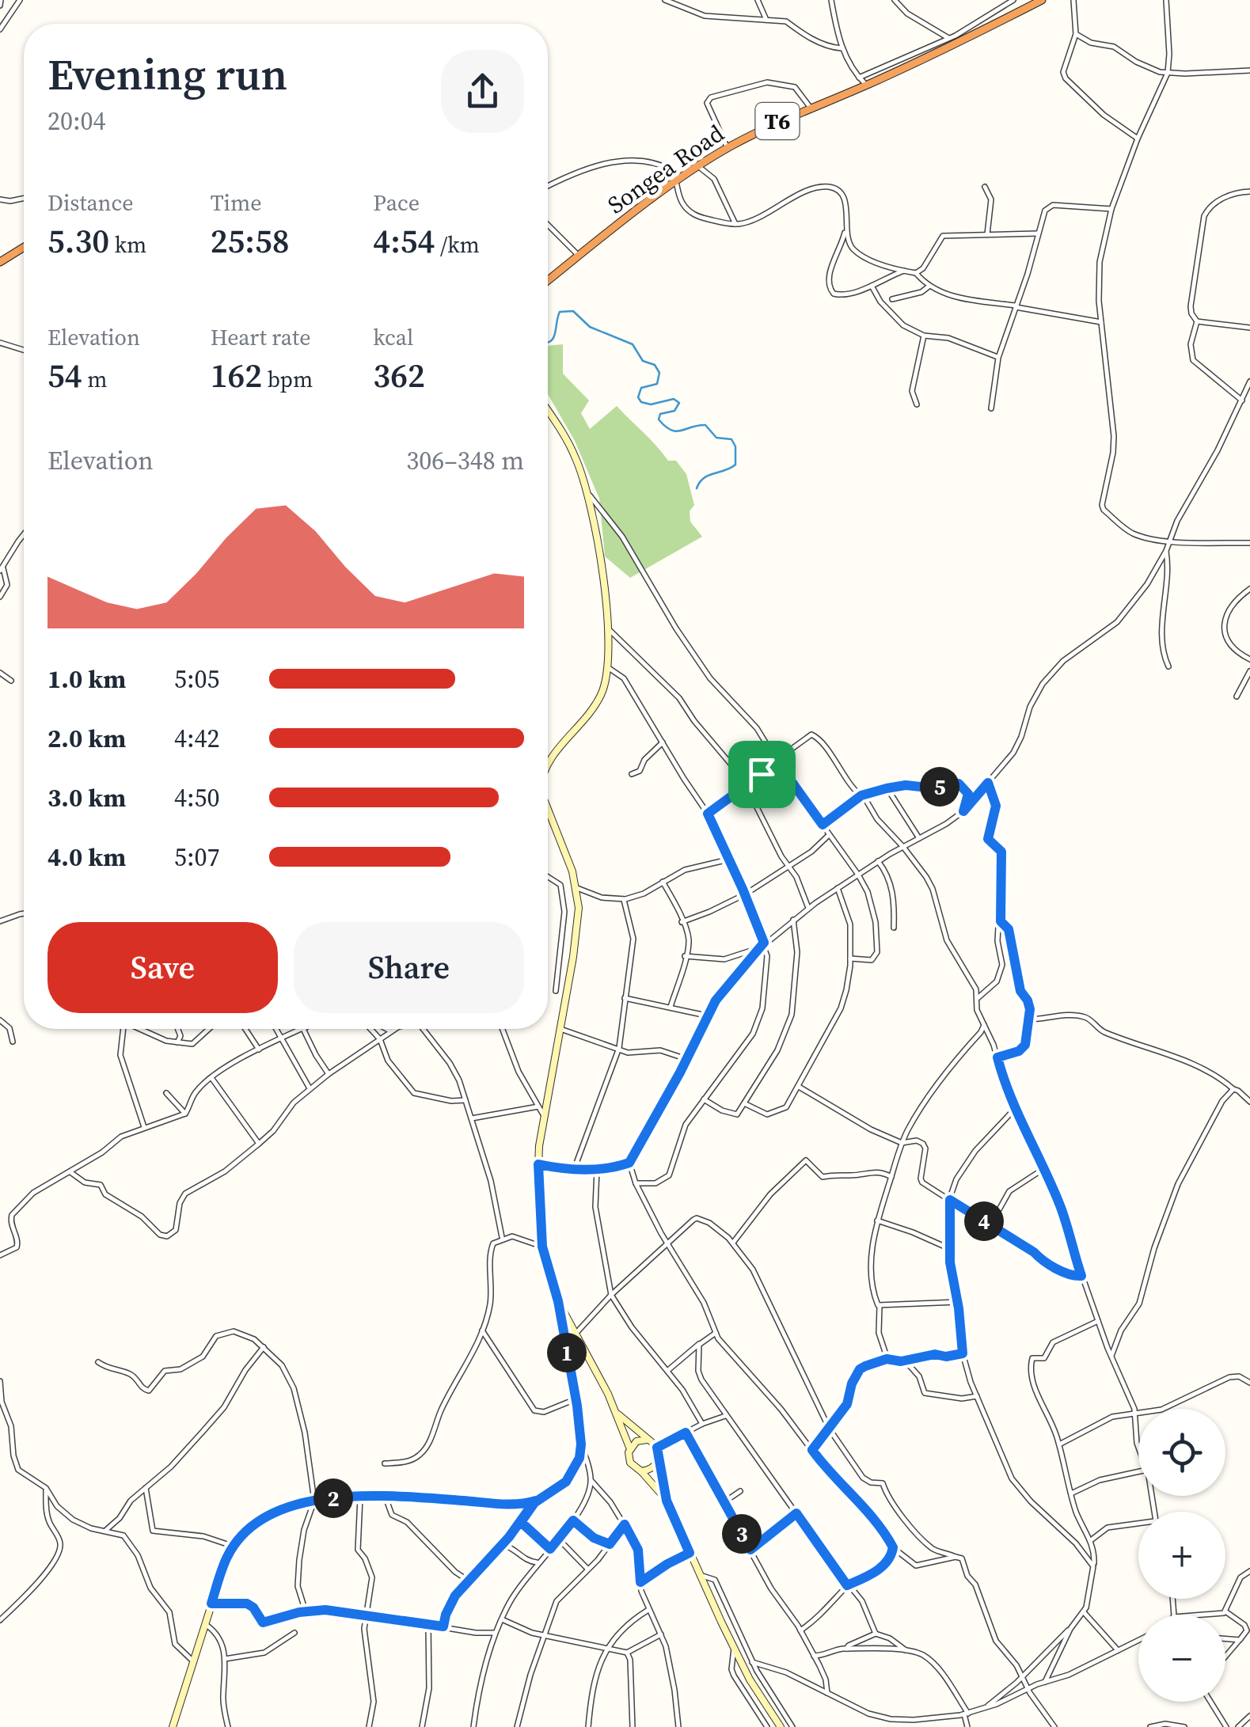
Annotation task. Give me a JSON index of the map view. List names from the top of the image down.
{
  "streets": {
    "highway": ["T6", "Songea Road"]
  },
  "page": {
    "heading": ["Evening run", "20:04"],
    "stats": [
      ["Distance", "5.30 km"],
      ["Time", "25:58"],
      ["Pace", "4:54 /km"],
      ["Elevation", "54 m"],
      ["Heart rate", "162 bpm"],
      ["kcal", "362"]
    ],
    "chart": ["Elevation", "306–348 m"],
    "list": [
      {
        "name": "1.0 km",
        "note": "5:05"
      },
      {
        "name": "2.0 km",
        "note": "4:42"
      },
      {
        "name": "3.0 km",
        "note": "4:50"
      },
      {
        "name": "4.0 km",
        "note": "5:07"
      }
    ],
    "pins": [
      "5",
      "4",
      "1",
      "2",
      "3"
    ],
    "buttons": ["Save", "Share"],
    "map_buttons": ["+", "−"]
  }
}
